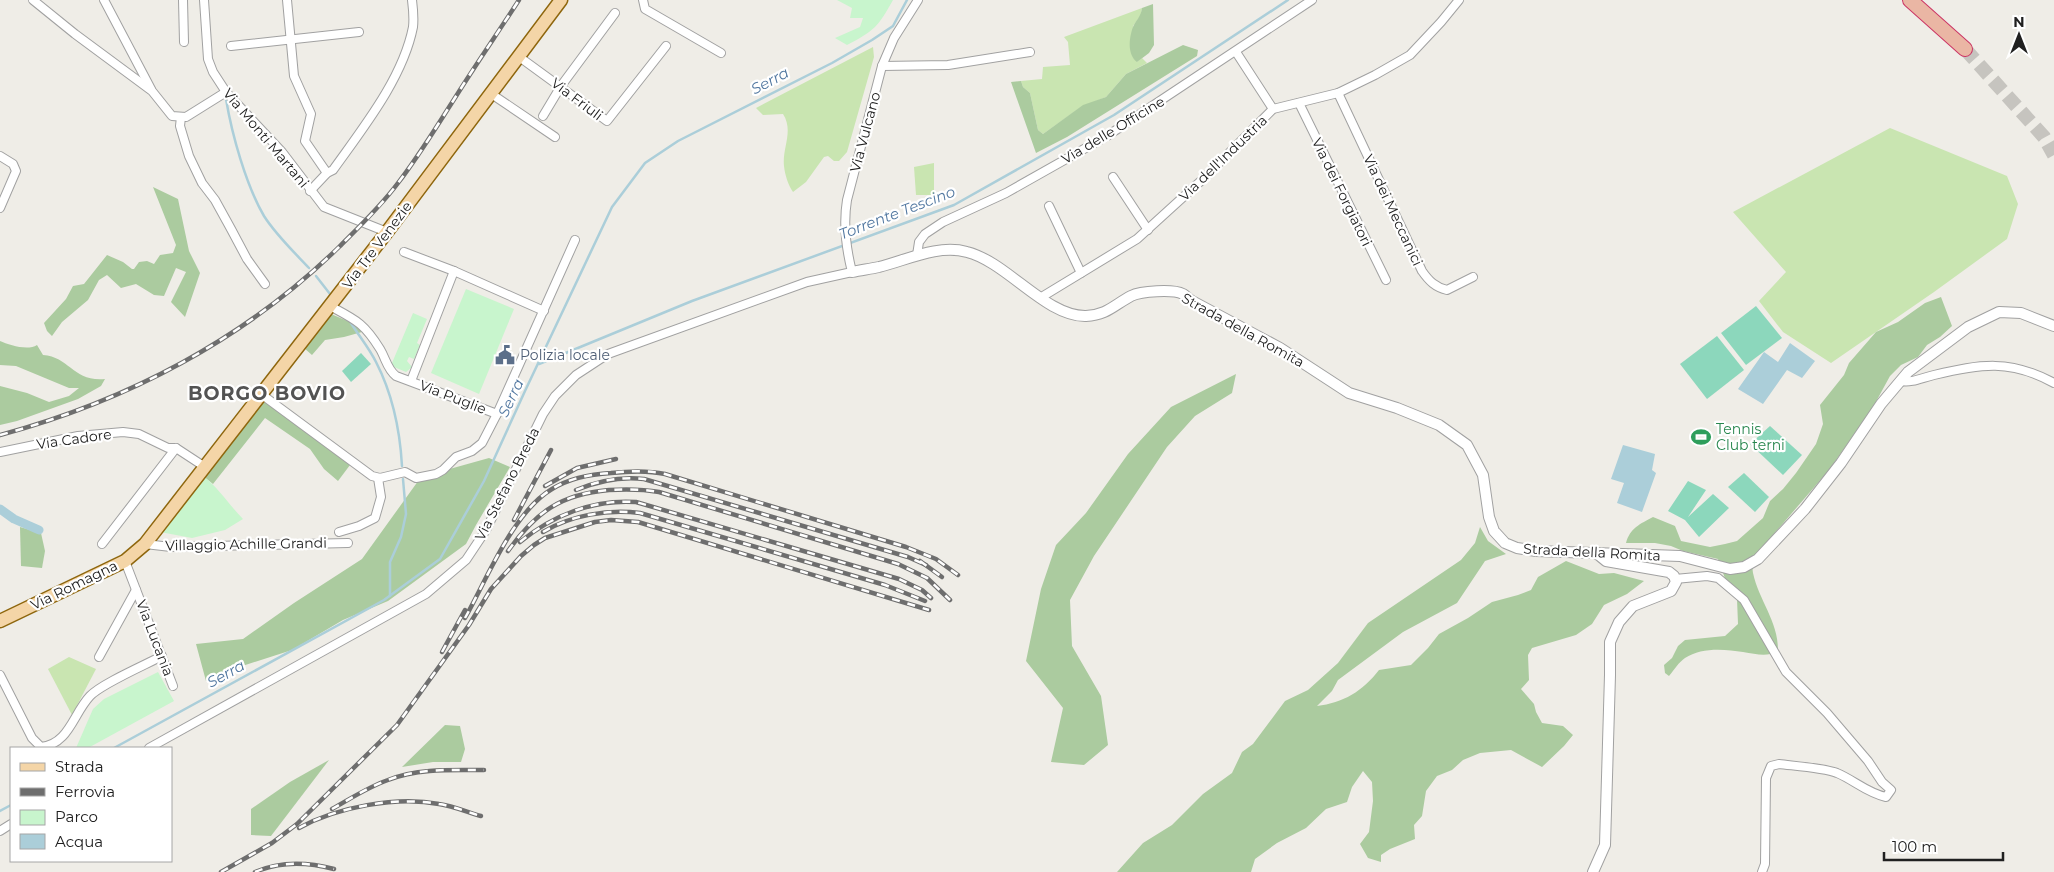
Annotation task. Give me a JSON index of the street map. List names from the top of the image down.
{
  "streets": {
    "main road": ["Via Tre Venezie", "Via Romagna"],
    "street": [
      "Via Friuli",
      "Via delle Officine",
      "Via Vulcano",
      "Via Monti Martani",
      "Via dell'Industria",
      "Via dei Forgiatori",
      "Via dei Meccanici",
      "Strada della Romita",
      "Via Puglie",
      "Via Cadore",
      "Via Stefano Breda",
      "Villaggio Achille Grandi",
      "Via Lucania"
    ]
  },
  "crossings": [
    ["Via Friuli", "Via Tre Venezie"],
    ["Via delle Officine", "Strada della Romita"],
    ["Via Vulcano", "Strada della Romita"],
    ["Via Vulcano", "Via Stefano Breda"],
    ["Via Monti Martani", "Via Tre Venezie"],
    ["Via dell'Industria", "Via dei Forgiatori"],
    ["Via dell'Industria", "Via dei Meccanici"],
    ["Via dell'Industria", "Strada della Romita"],
    ["Via Tre Venezie", "Via Puglie"],
    ["Via Tre Venezie", "Via Cadore"],
    ["Via Tre Venezie", "Villaggio Achille Grandi"],
    ["Via Tre Venezie", "Via Romagna"],
    ["Strada della Romita", "Via Stefano Breda"],
    ["Villaggio Achille Grandi", "Via Romagna"],
    ["Via Romagna", "Via Lucania"]
  ],
  "districts": ["BORGO BOVIO"],
  "water": ["Serra", "Torrente Tescino"],
  "places": {
    "public building": ["Polizia locale"],
    "sports": ["Tennis Club terni"]
  },
  "legend": [
    "Strada",
    "Ferrovia",
    "Parco",
    "Acqua"
  ],
  "scale_bar": "100 m",
  "north": "top"
}
